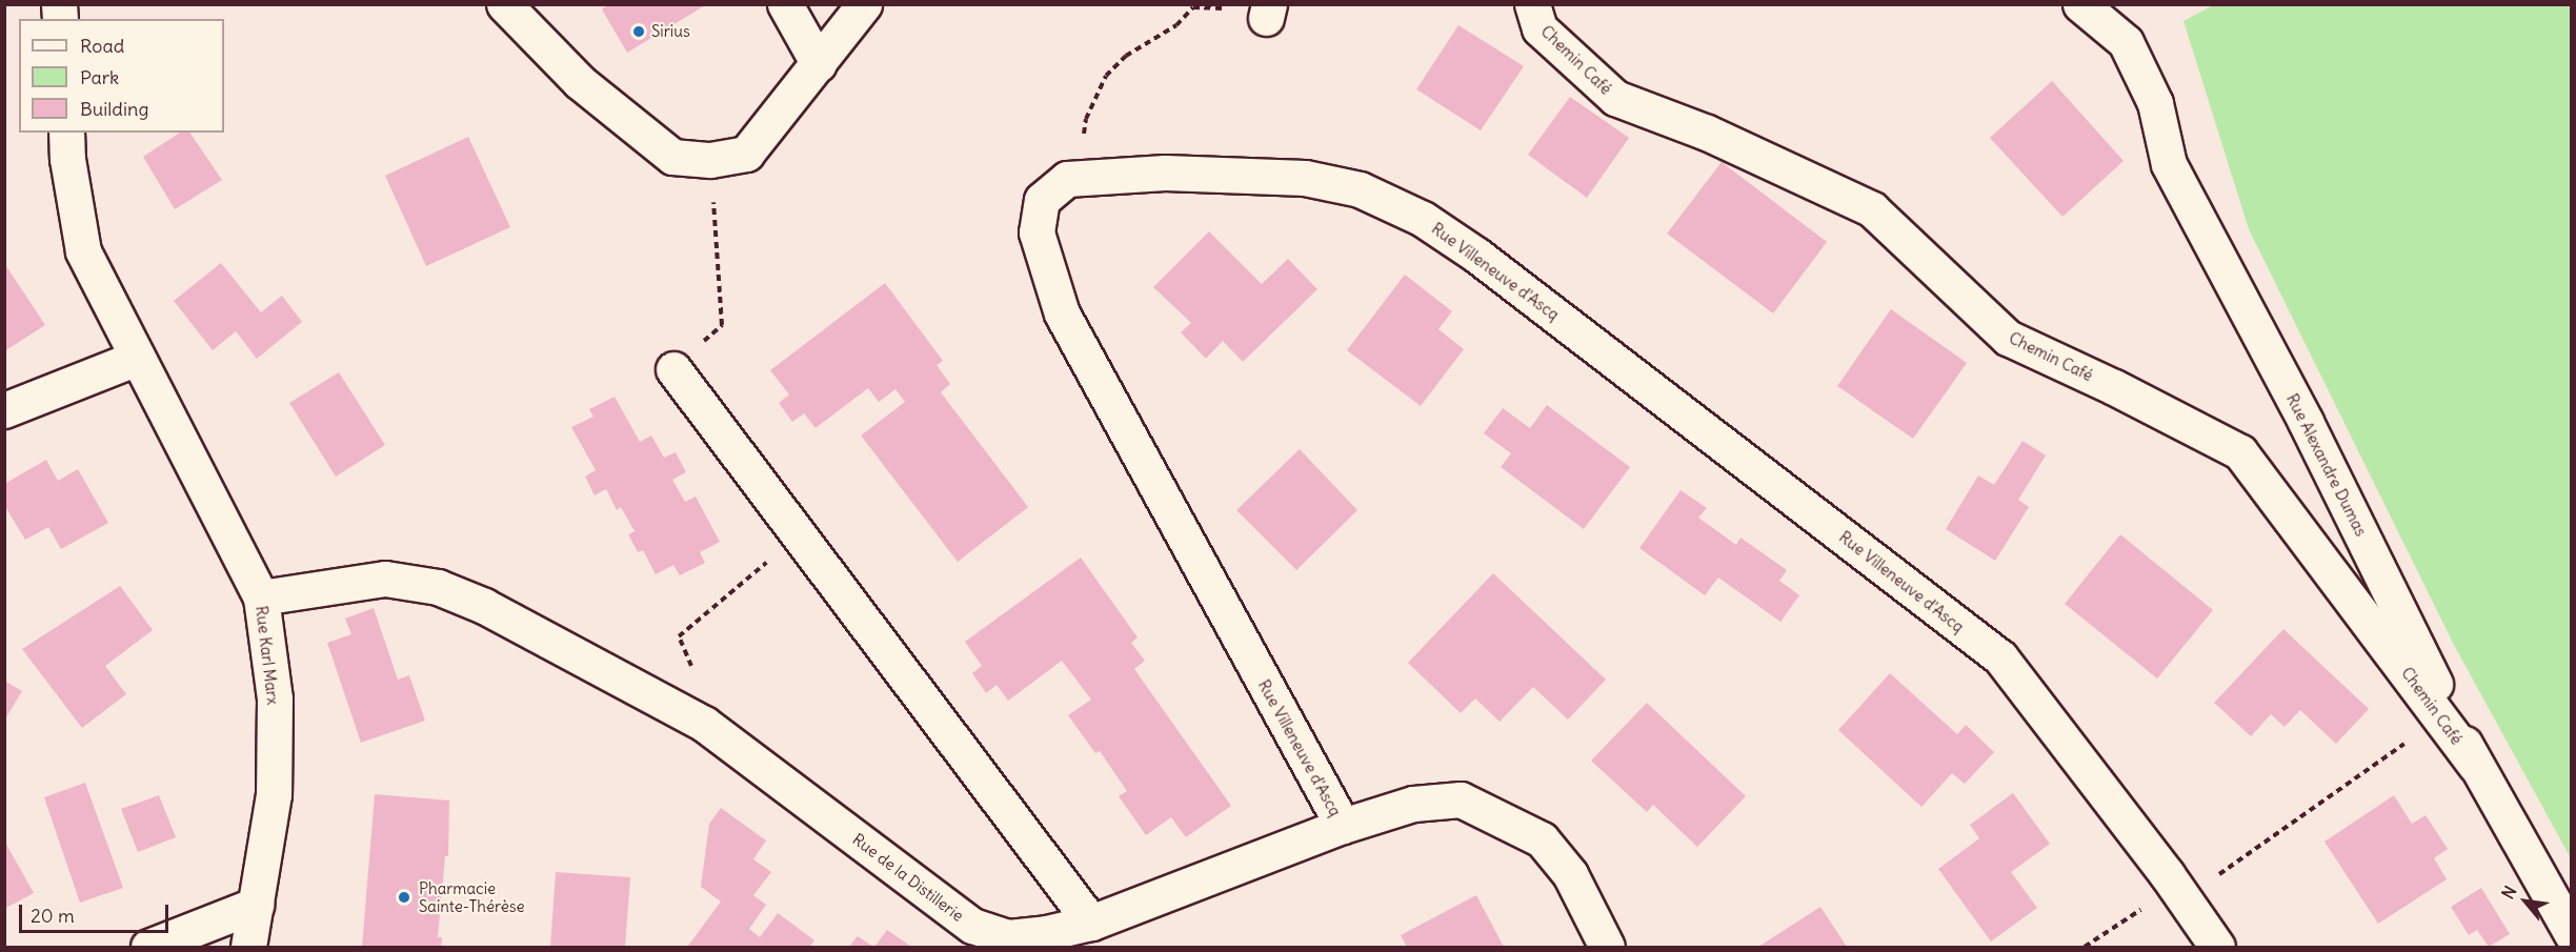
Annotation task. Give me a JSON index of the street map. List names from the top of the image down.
{
  "streets": {
    "street": [
      "Chemin Café",
      "Rue Villeneuve d'Ascq",
      "Rue Alexandre Dumas",
      "Rue Karl Marx",
      "Rue de la Distillerie"
    ]
  },
  "crossings": [
    ["Chemin Café", "Rue Alexandre Dumas"],
    ["Rue Villeneuve d'Ascq", "Rue de la Distillerie"],
    ["Rue Karl Marx", "Rue de la Distillerie"]
  ],
  "places": ["Sirius", "Pharmacie Sainte-Thérèse"],
  "legend": ["Road", "Park", "Building"],
  "scale_bar": "20 m",
  "north": "top left"
}
